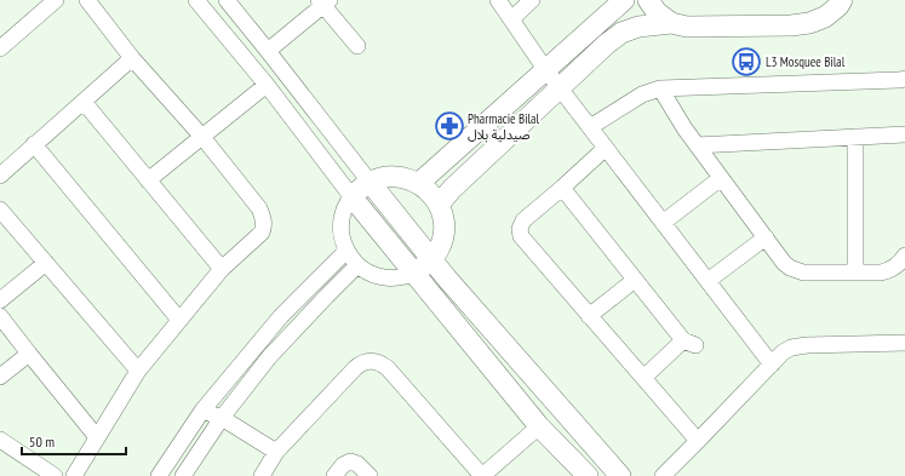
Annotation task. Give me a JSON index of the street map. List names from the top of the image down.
{
  "places": {
    "bus stop": ["L3 Mosquee Bilal"],
    "pharmacy": ["Pharmacie Bilal صيدلية بلال"]
  },
  "scale_bar": "50 m"
}
